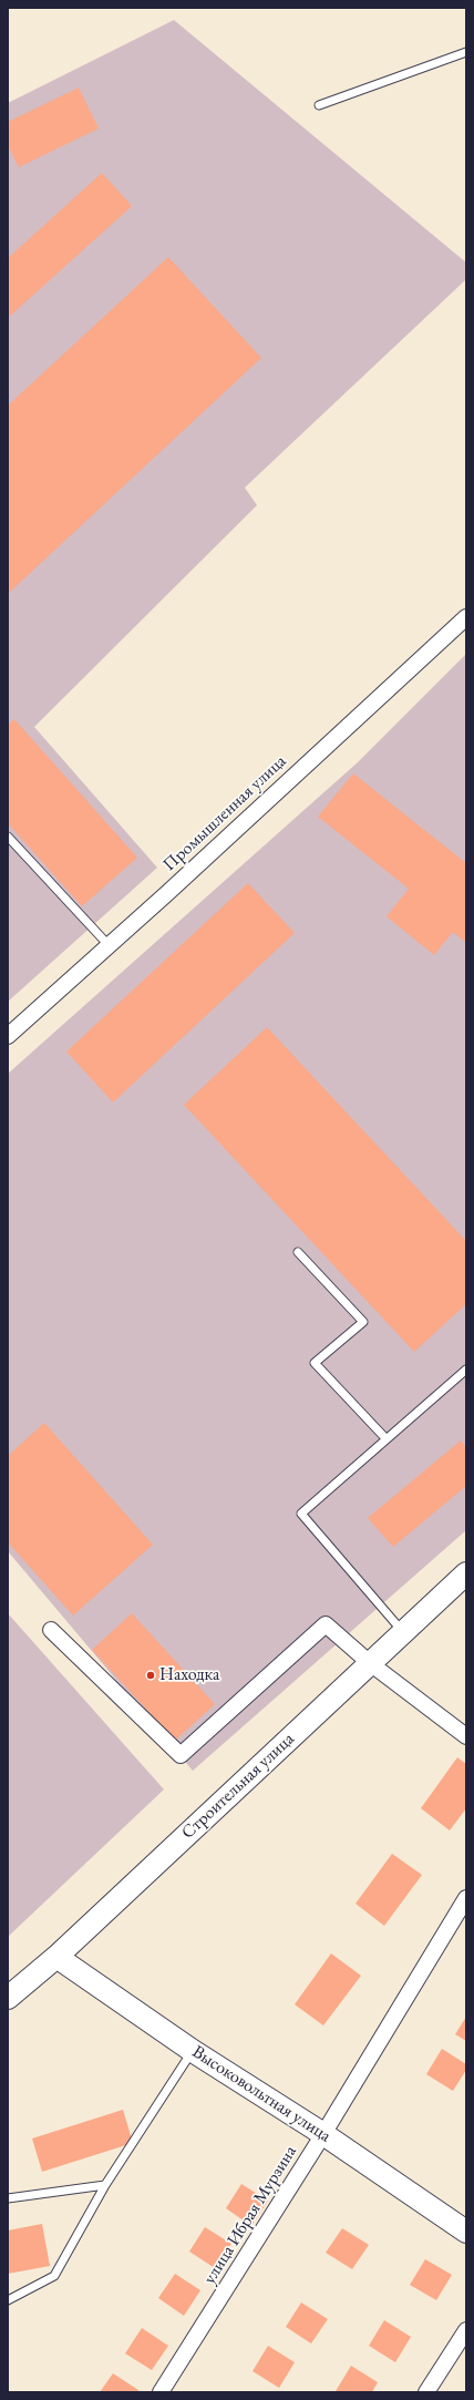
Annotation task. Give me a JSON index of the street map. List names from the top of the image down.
{
  "streets": {
    "main road": ["Строительная улица", "Высоковольтная улица"],
    "street": ["Промышленная улица", "улица Ибрая Мурзина"]
  },
  "crossings": [
    ["Строительная улица", "Высоковольтная улица"],
    ["Высоковольтная улица", "улица Ибрая Мурзина"]
  ],
  "places": ["Находка"]
}
